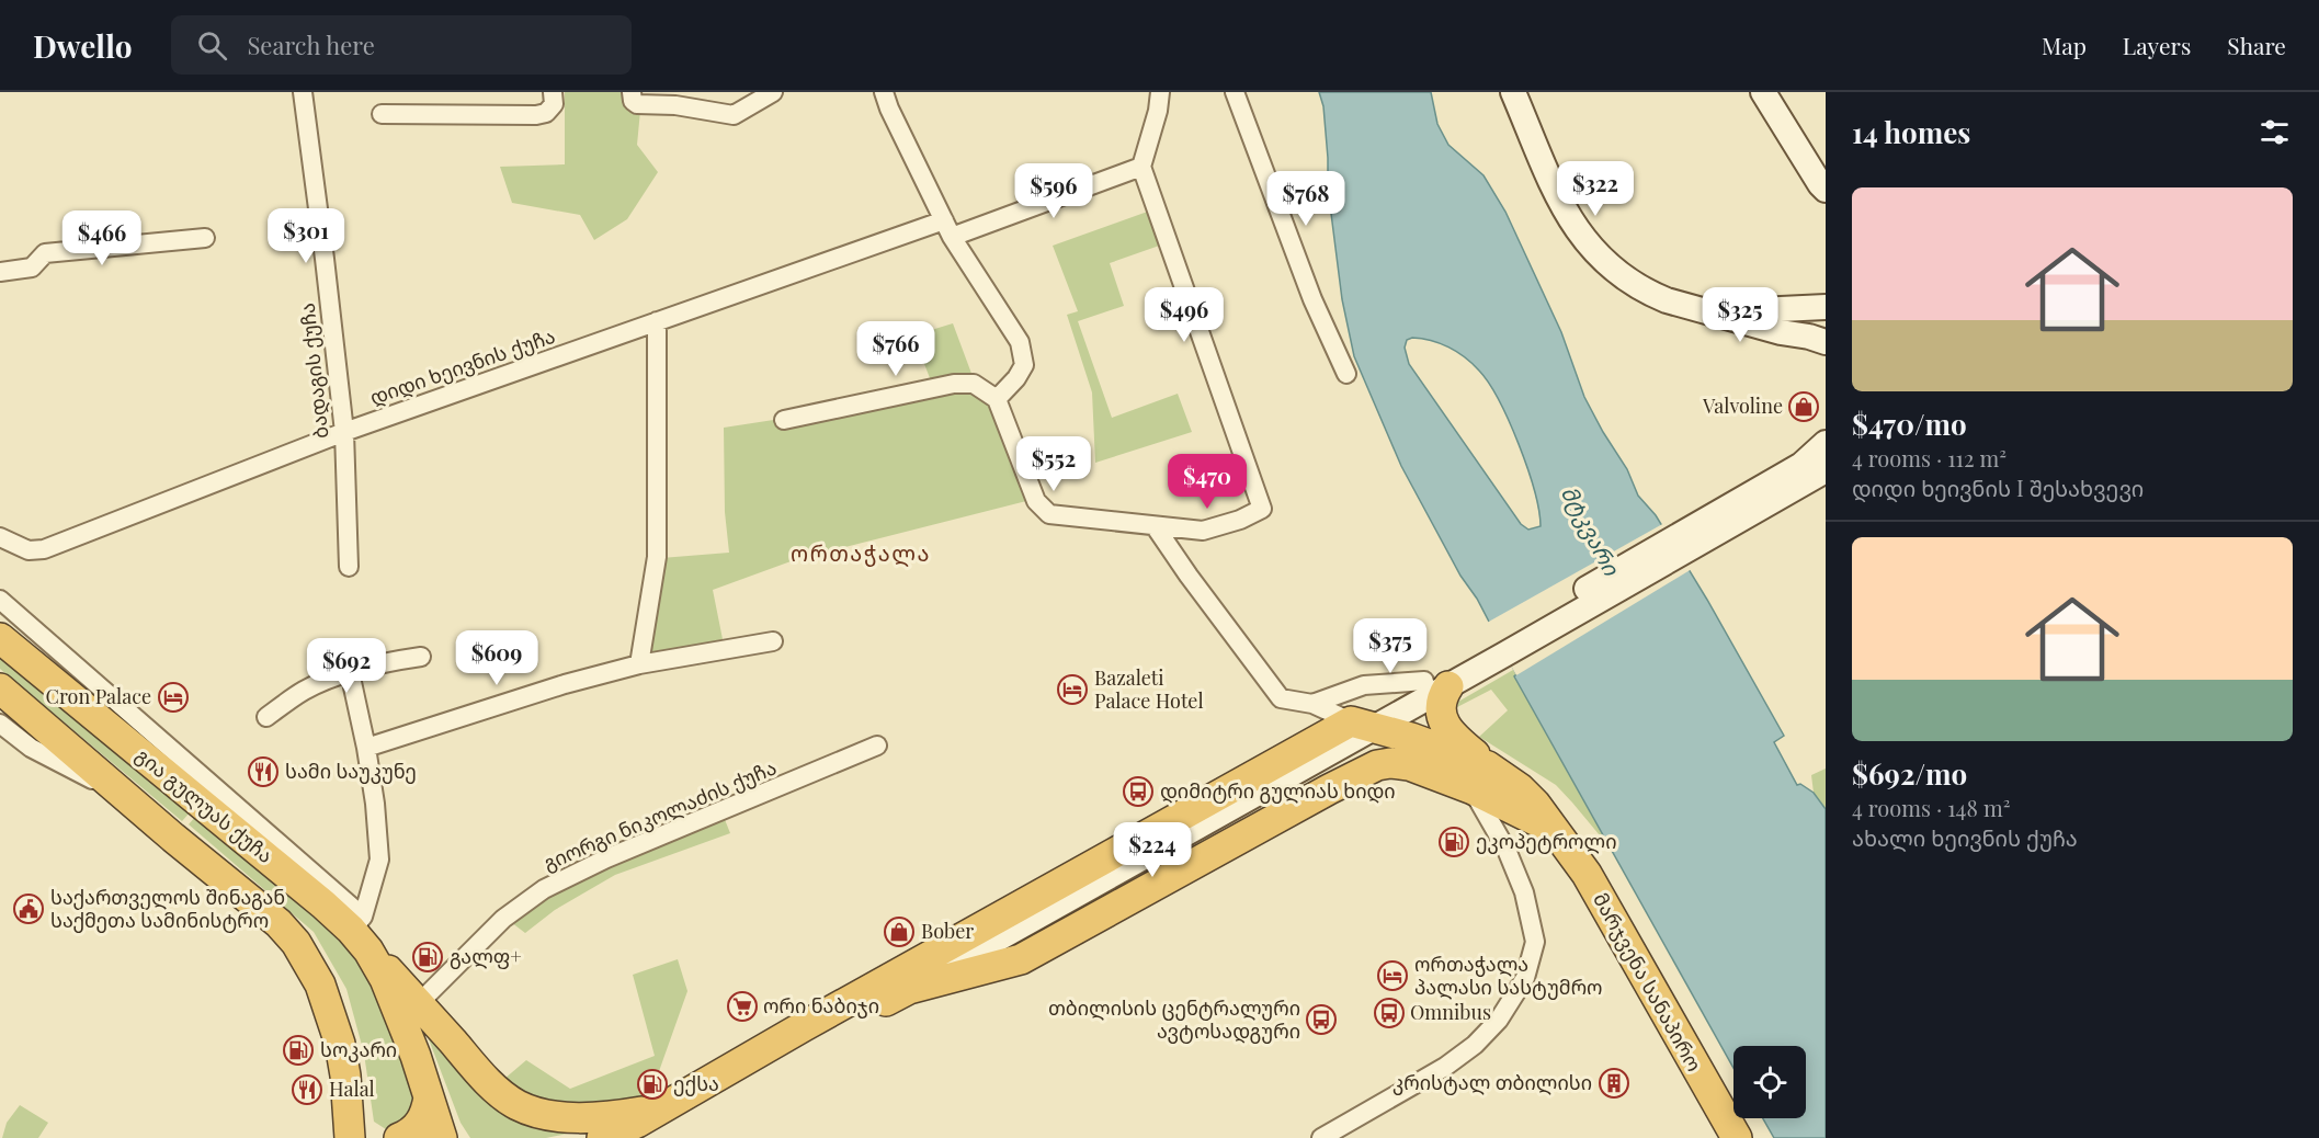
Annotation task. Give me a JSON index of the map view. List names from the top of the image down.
{
  "streets": {
    "highway": ["გია გულუას ქუჩა", "მარჯვენა სანაპირო"],
    "street": ["დიდი ხეივნის ქუჩა", "ბადაგის ქუჩა", "გიორგი ნიკოლაძის ქუჩა"]
  },
  "crossings": [
    ["დიდი ხეივნის ქუჩა", "ბადაგის ქუჩა"]
  ],
  "districts": ["ორთაჭალა"],
  "water": ["მტკვარი"],
  "places": {
    "shop": ["Valvoline", "Bober"],
    "hotel": ["Bazaleti Palace Hotel", "Cron Palace", "ორთაჭალა პალასი სასტუმრო"],
    "restaurant": ["სამი საუკუნე", "Halal"],
    "bus stop": ["დიმიტრი გულიას ხიდი", "Omnibus", "თბილისის ცენტრალური ავტოსადგური"],
    "fuel station": [
      "ეკოპეტროლი",
      "გალფ+",
      "სოკარი",
      "ექსა"
    ],
    "public building": ["საქართველოს შინაგან საქმეთა სამინისტრო"],
    "supermarket": ["ორი ნაბიჯი"],
    "building": ["კრისტალ თბილისი"]
  },
  "page": {
    "header": "Dwello",
    "search": "Search here",
    "nav": ["Map", "Layers", "Share"],
    "heading": "14 homes",
    "price": [
      "$322",
      "$596",
      "$768",
      "$301",
      "$466",
      "$496",
      "$325",
      "$766",
      "$552",
      "$470",
      "$375",
      "$609",
      "$692",
      "$224"
    ],
    "list": [
      {
        "name": "$470/mo",
        "note": "4 rooms · 112 m² · დიდი ხეივნის I შესახვევი"
      },
      {
        "name": "$692/mo",
        "note": "4 rooms · 148 m² · ახალი ხეივნის ქუჩა"
      }
    ]
  }
}
